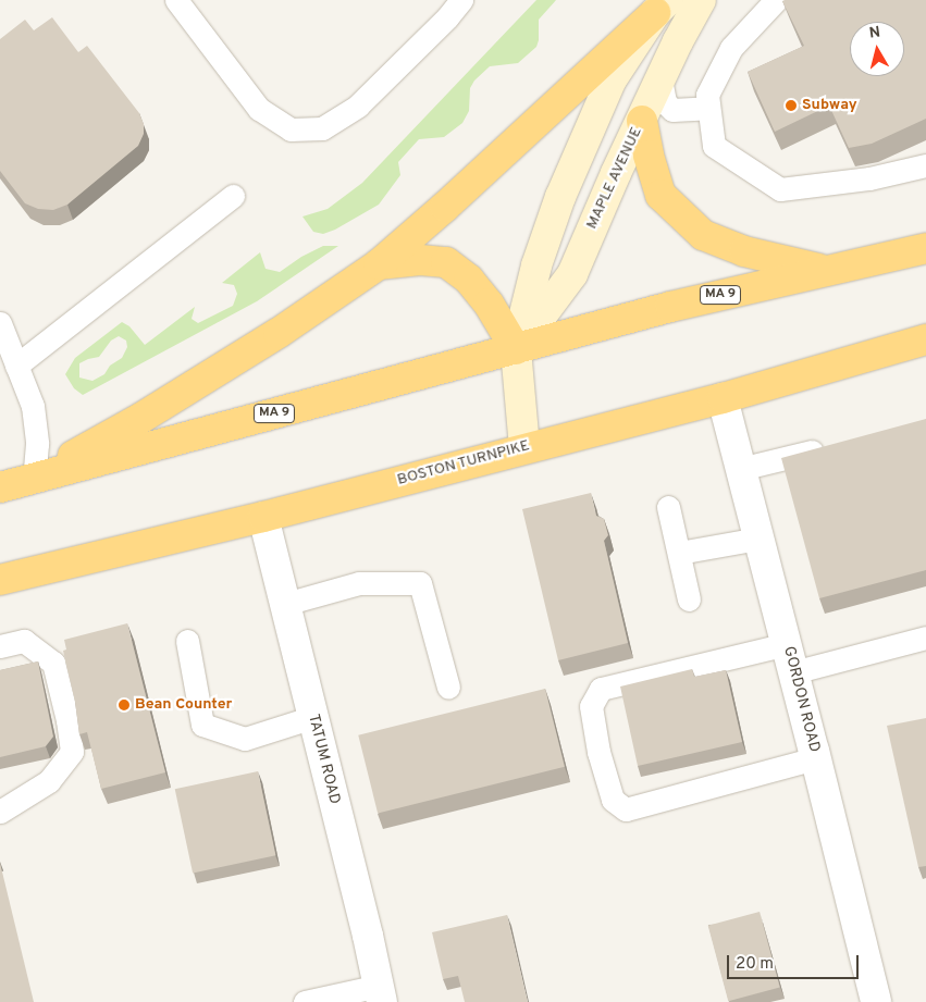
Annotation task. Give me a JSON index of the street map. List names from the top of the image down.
{
  "streets": {
    "highway": ["MA 9", "BOSTON TURNPIKE"],
    "main road": ["MAPLE AVENUE"],
    "street": ["GORDON ROAD", "TATUM ROAD"]
  },
  "crossings": [
    ["MAPLE AVENUE", "MA 9"],
    ["BOSTON TURNPIKE", "GORDON ROAD"],
    ["BOSTON TURNPIKE", "TATUM ROAD"]
  ],
  "places": ["Subway", "Bean Counter"],
  "scale_bar": "20 m",
  "north": "top"
}
